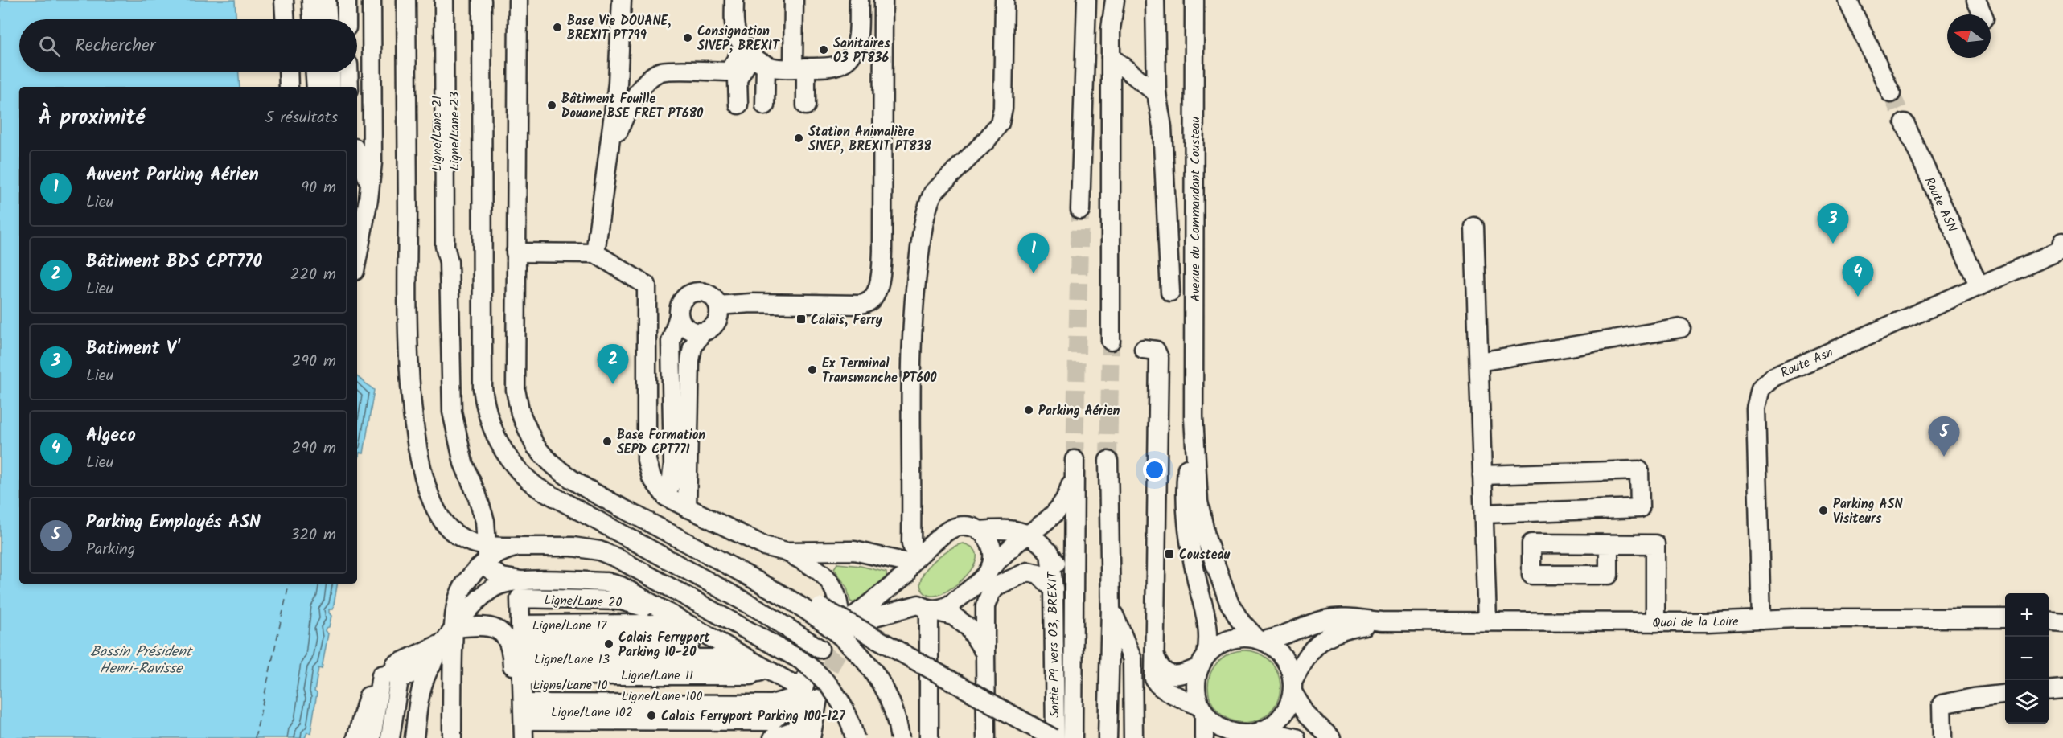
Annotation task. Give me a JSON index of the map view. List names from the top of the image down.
{
  "streets": {
    "street": [
      "Ligne/Lane 23",
      "Ligne/Lane 21",
      "Route ASN",
      "Avenue du Commandant Cousteau",
      "Route Asn",
      "Quai de la Loire",
      "Ligne/Lane 17",
      "Sortie P9 vers O3, BREXIT",
      "Ligne/Lane 100"
    ]
  },
  "crossings": [
    ["Ligne/Lane 23", "Ligne/Lane 21"],
    ["Route ASN", "Route Asn"],
    ["Avenue du Commandant Cousteau", "Quai de la Loire"],
    ["Route Asn", "Quai de la Loire"],
    ["Ligne/Lane 17", "Ligne/Lane 100"]
  ],
  "water": ["Bassin Président Henri-Ravisse"],
  "places": {
    "other": [
      "Base Vie DOUANE, BREXIT PT799",
      "Consignation SIVEP, BREXIT",
      "Sanitaires O3 PT836",
      "Bâtiment Fouille Douane BSE FRET PT680",
      "Station Animalière SIVEP, BREXIT PT838",
      "Ex Terminal Transmanche PT600",
      "Parking Aérien",
      "Base Formation SEPD CPT771",
      "Parking ASN Visiteurs",
      "Calais Ferryport Parking 10-20",
      "Calais Ferryport Parking 100-127"
    ],
    "transit": ["Calais, Ferry", "Cousteau"]
  },
  "north": "left",
  "page": {
    "search": "Rechercher",
    "heading": ["À proximité", "5 résultats"],
    "list": [
      {
        "mark": "1",
        "name": "Auvent Parking Aérien",
        "note": "Lieu",
        "value": "90 m"
      },
      {
        "mark": "2",
        "name": "Bâtiment BDS CPT770",
        "note": "Lieu",
        "value": "220 m"
      },
      {
        "mark": "3",
        "name": "Batiment V'",
        "note": "Lieu",
        "value": "290 m"
      },
      {
        "mark": "4",
        "name": "Algeco",
        "note": "Lieu",
        "value": "290 m"
      },
      {
        "mark": "5",
        "name": "Parking Employés ASN",
        "note": "Parking",
        "value": "320 m"
      }
    ],
    "pins": [
      "3",
      "1",
      "4",
      "2",
      "5"
    ],
    "map_buttons": ["+", "−"]
  }
}
